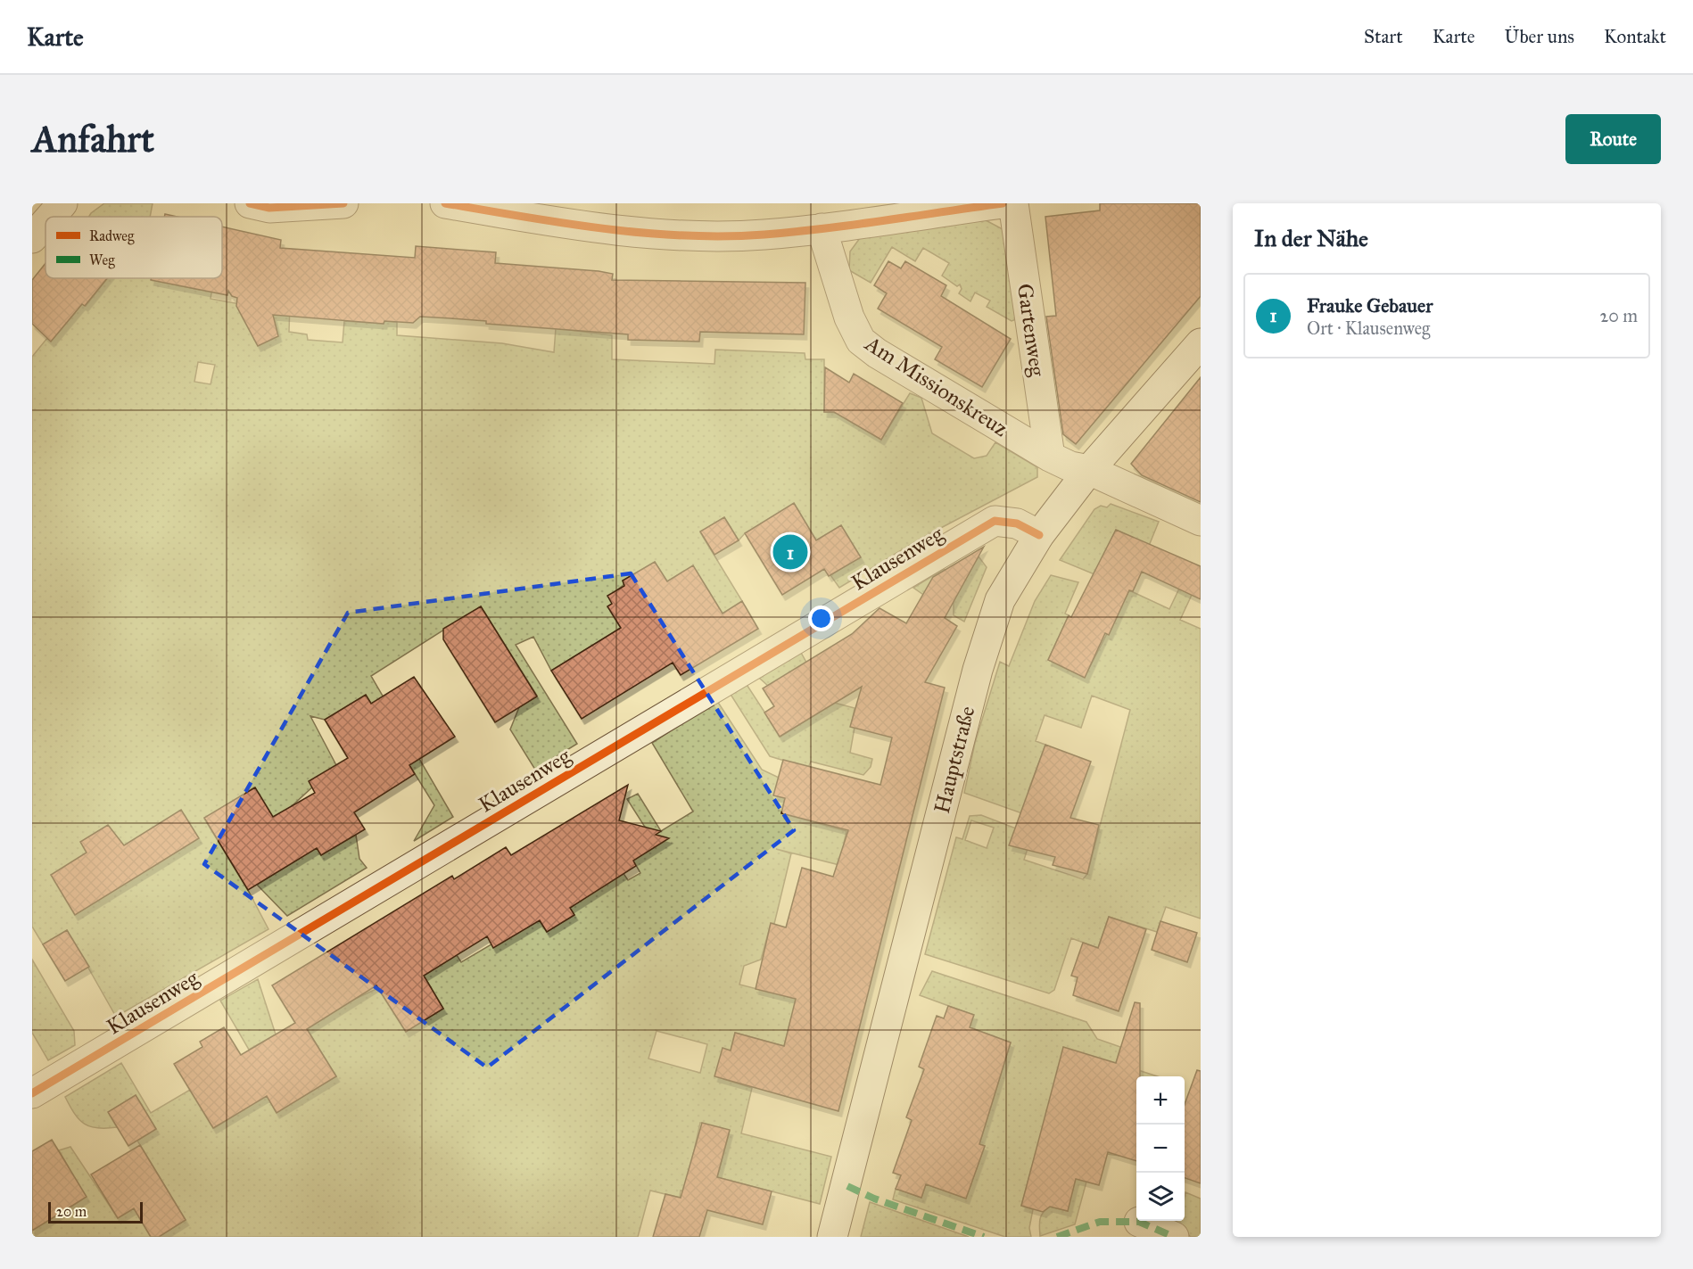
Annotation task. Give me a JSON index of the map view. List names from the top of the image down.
{
  "streets": {
    "street": [
      "Gartenweg",
      "Am Missionskreuz",
      "Klausenweg",
      "Hauptstraße"
    ]
  },
  "crossings": [
    ["Gartenweg", "Am Missionskreuz"],
    ["Am Missionskreuz", "Hauptstraße"],
    ["Klausenweg", "Hauptstraße"]
  ],
  "legend": ["Radweg", "Weg"],
  "scale_bar": "20 m",
  "page": {
    "header": "Karte",
    "nav": [
      "Start",
      "Karte",
      "Über uns",
      "Kontakt"
    ],
    "buttons": "Route",
    "title": "Anfahrt",
    "heading": "In der Nähe",
    "list": [
      {
        "mark": "1",
        "name": "Frauke Gebauer",
        "note": "Ort · Klausenweg",
        "value": "20 m"
      }
    ],
    "pins": "1",
    "map_buttons": ["+", "−"],
    "scale": "20 m"
  }
}
